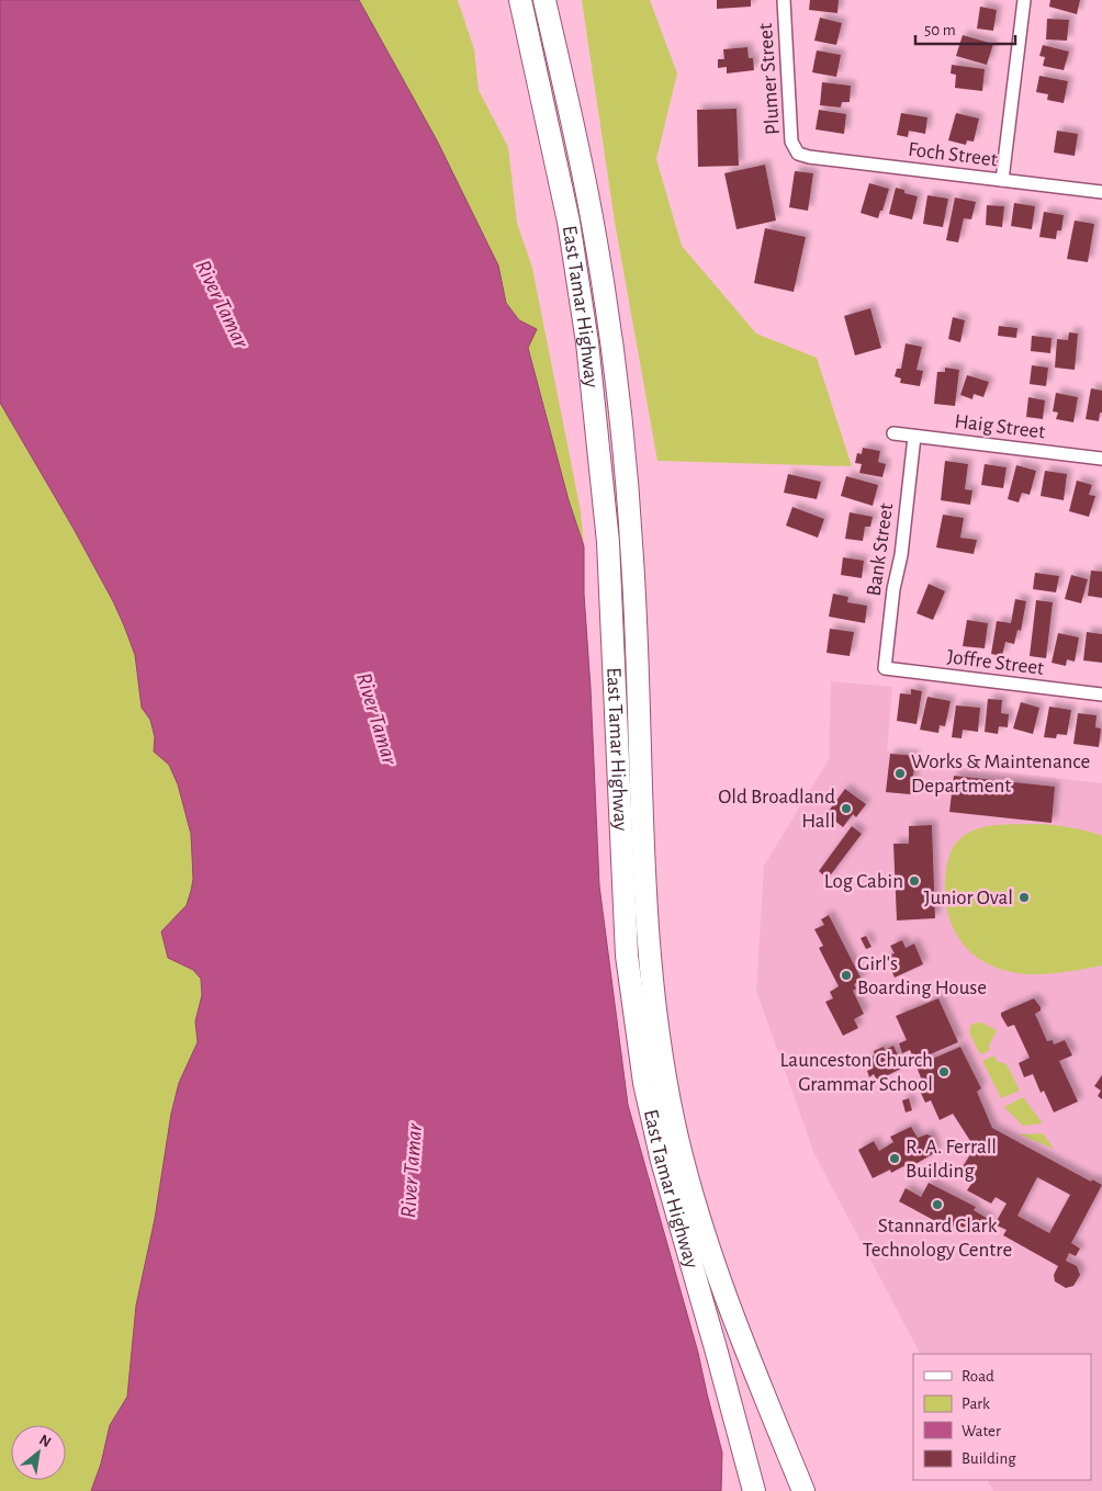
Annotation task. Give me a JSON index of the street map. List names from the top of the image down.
{
  "streets": {
    "highway": ["East Tamar Highway"],
    "street": [
      "Plumer Street",
      "Foch Street",
      "Haig Street",
      "Bank Street",
      "Joffre Street"
    ]
  },
  "crossings": [
    ["Plumer Street", "Foch Street"],
    ["Haig Street", "Bank Street"],
    ["Bank Street", "Joffre Street"]
  ],
  "water": ["River Tamar"],
  "places": [
    "Works & Maintenance Department",
    "Old Broadland Hall",
    "Log Cabin",
    "Junior Oval",
    "Girl's Boarding House",
    "Launceston Church Grammar School",
    "R. A. Ferrall Building",
    "Stannard Clark Technology Centre"
  ],
  "legend": [
    "Road",
    "Park",
    "Water",
    "Building"
  ],
  "scale_bar": "50 m",
  "north": "top right"
}
